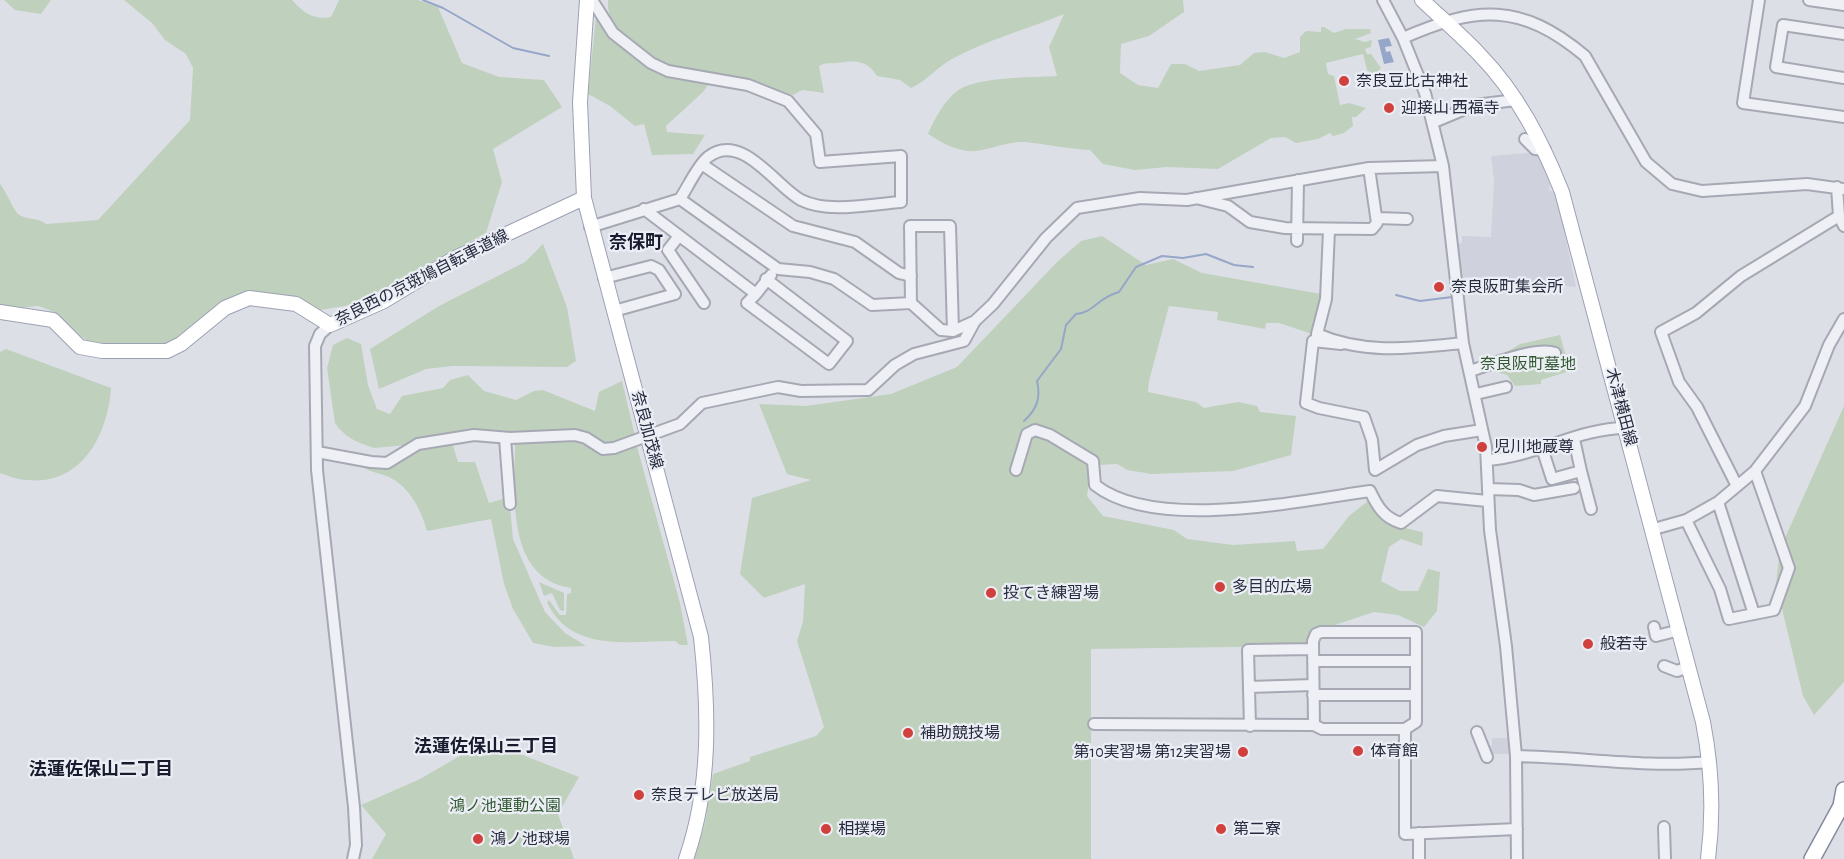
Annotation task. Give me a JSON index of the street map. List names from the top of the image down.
{
  "streets": {
    "main road": ["奈良西の京斑鳩自転車道線", "木津横田線", "奈良加茂線"]
  },
  "crossings": [
    ["奈良西の京斑鳩自転車道線", "奈良加茂線"]
  ],
  "districts": ["奈保町", "法蓮佐保山三丁目", "法蓮佐保山二丁目"],
  "parks": ["奈良阪町墓地", "鴻ノ池運動公園"],
  "places": [
    "奈良豆比古神社",
    "迎接山 西福寺",
    "奈良阪町集会所",
    "児川地蔵尊",
    "多目的広場",
    "投てき練習場",
    "般若寺",
    "補助競技場",
    "体育館",
    "第10実習場 第12実習場",
    "奈良テレビ放送局",
    "相撲場",
    "第二寮",
    "鴻ノ池球場"
  ]
}
